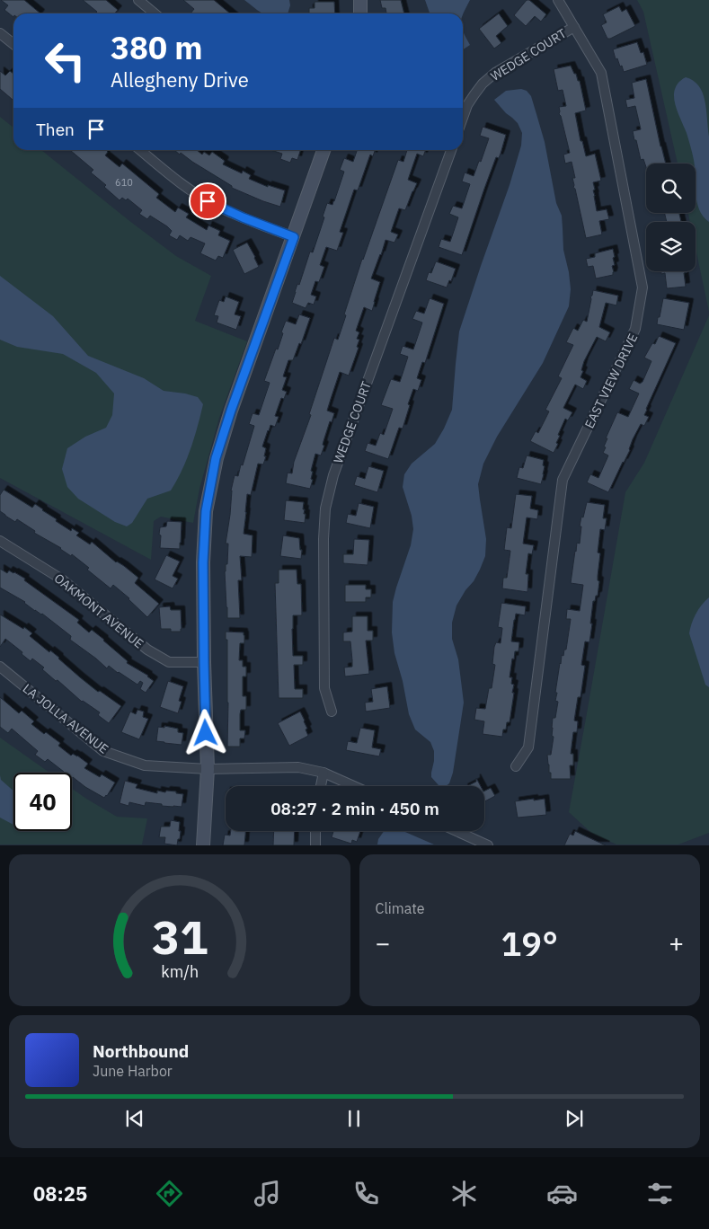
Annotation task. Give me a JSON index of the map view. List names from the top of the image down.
{
  "streets": {
    "street": [
      "WEDGE COURT",
      "EAST VIEW DRIVE",
      "OAKMONT AVENUE",
      "LA JOLLA AVENUE"
    ]
  },
  "crossings": [
    ["WEDGE COURT", "EAST VIEW DRIVE"]
  ],
  "house_numbers": ["610"],
  "page": {
    "turn": ["380 m", "Allegheny Drive"],
    "then": "Then",
    "limit": "40",
    "trip": "08:27 · 2 min · 450 m",
    "tile": "Climate",
    "heat": ["−", "19°", "+"],
    "song": ["Northbound", "June Harbor"],
    "tabs": "08:25",
    "gauge": ["31", "km/h"]
  }
}
